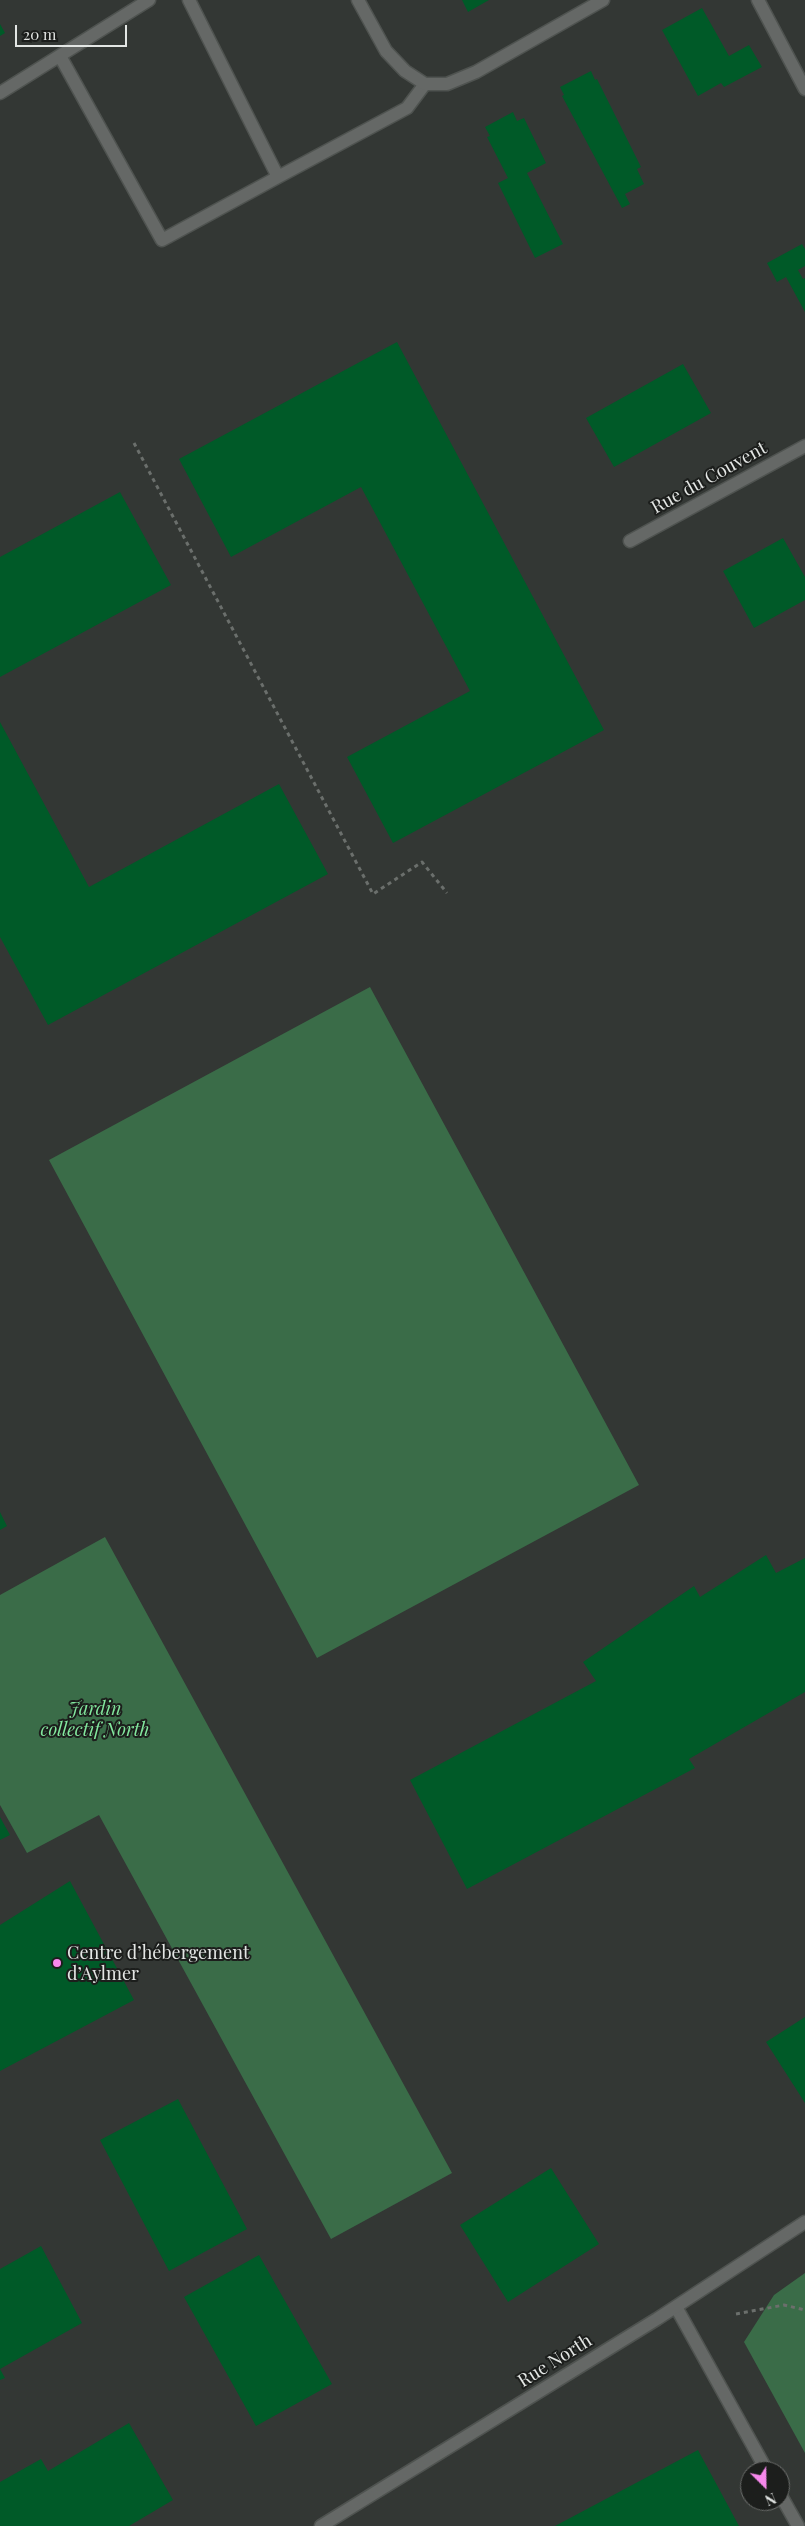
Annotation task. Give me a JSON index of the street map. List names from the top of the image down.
{
  "streets": {
    "street": ["Rue du Couvent", "Rue North"]
  },
  "parks": ["Jardin collectif North"],
  "places": ["Centre d’hébergement d’Aylmer"],
  "scale_bar": "20 m",
  "north": "bottom right"
}
